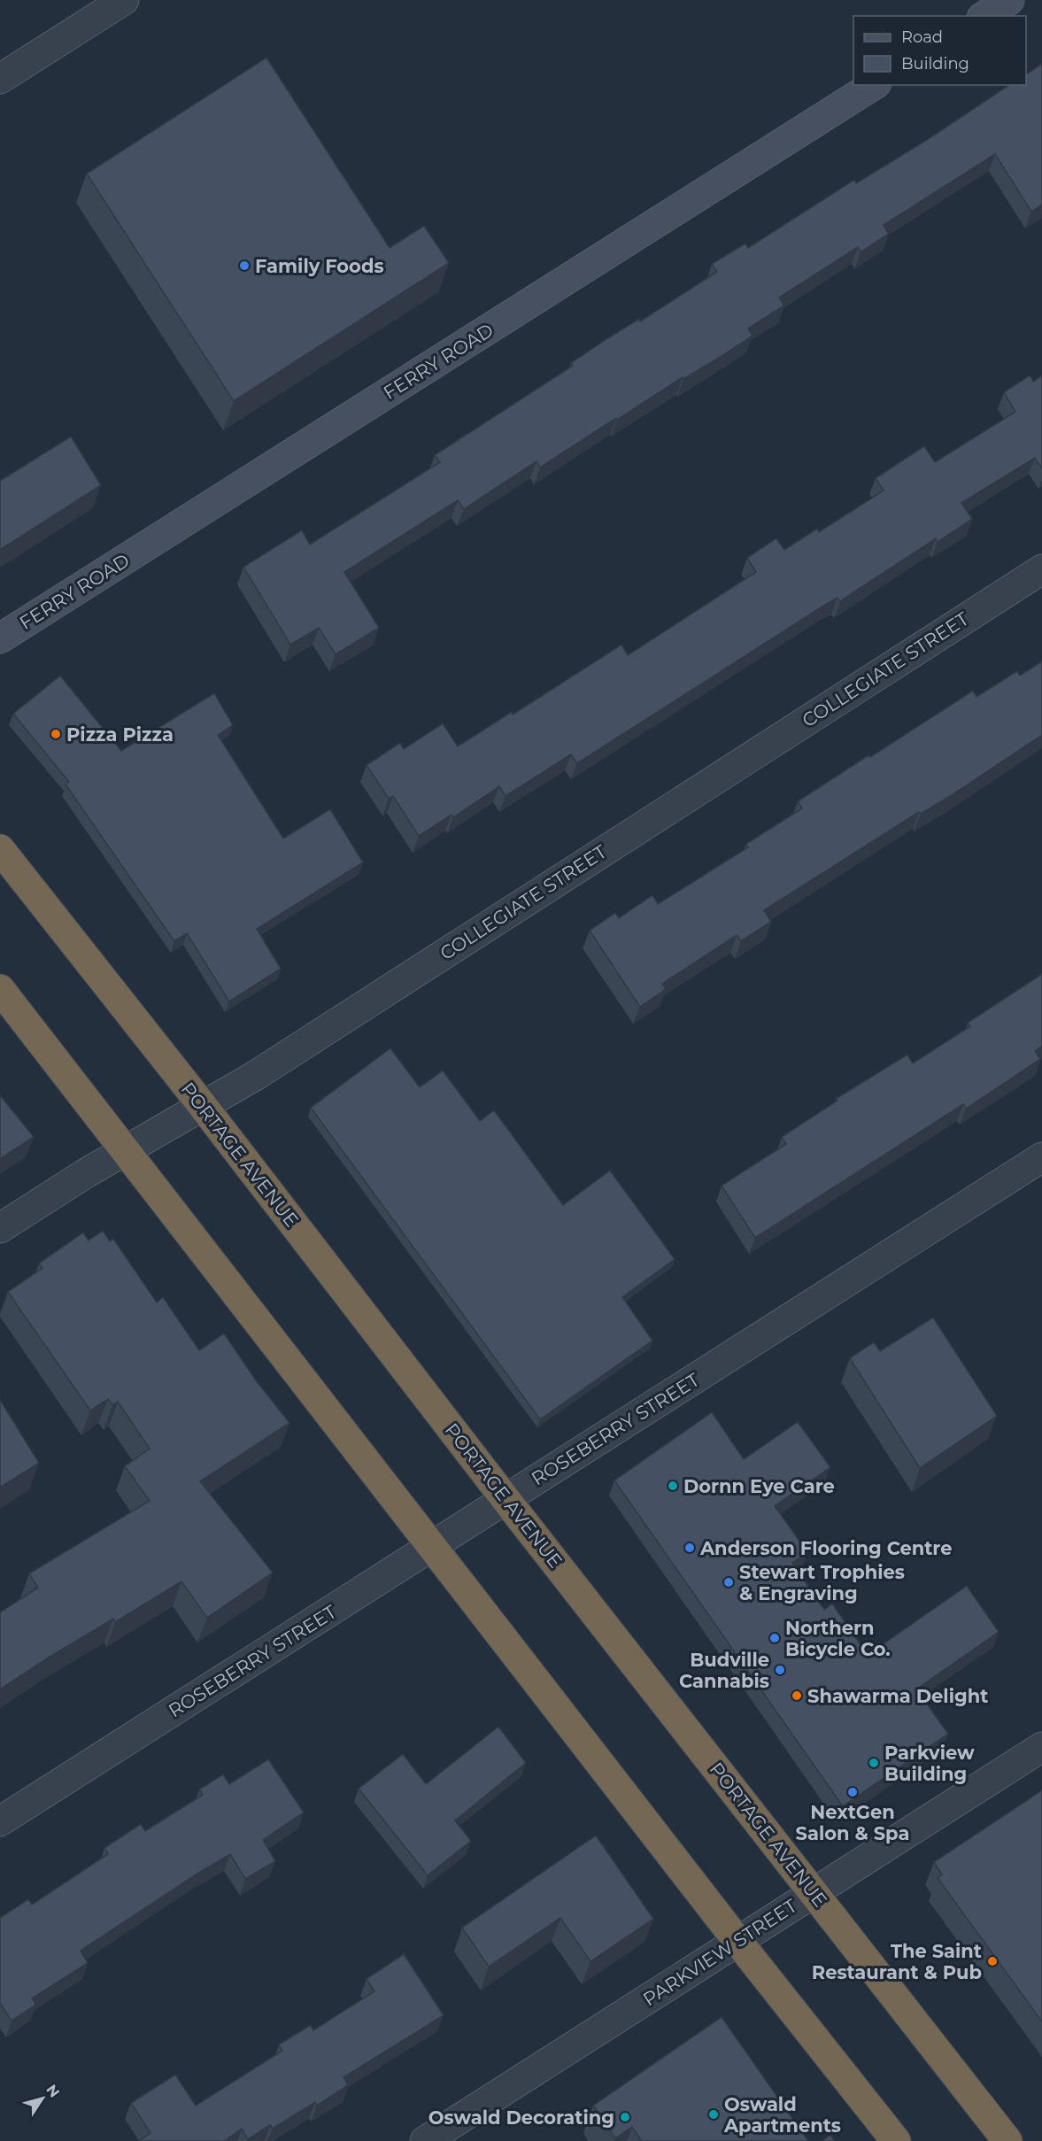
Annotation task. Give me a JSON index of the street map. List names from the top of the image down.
{
  "streets": {
    "highway": ["PORTAGE AVENUE"],
    "main road": ["FERRY ROAD"],
    "street": ["COLLEGIATE STREET", "ROSEBERRY STREET", "PARKVIEW STREET"]
  },
  "crossings": [
    ["COLLEGIATE STREET", "PORTAGE AVENUE"],
    ["PORTAGE AVENUE", "ROSEBERRY STREET"],
    ["PORTAGE AVENUE", "PARKVIEW STREET"]
  ],
  "places": [
    "Family Foods",
    "Pizza Pizza",
    "Dornn Eye Care",
    "Anderson Flooring Centre",
    "Stewart Trophies & Engraving",
    "Northern Bicycle Co.",
    "Budville Cannabis",
    "Shawarma Delight",
    "Parkview Building",
    "NextGen Salon & Spa",
    "The Saint Restaurant & Pub",
    "Oswald Apartments",
    "Oswald Decorating"
  ],
  "legend": ["Road", "Building"],
  "north": "top right"
}
